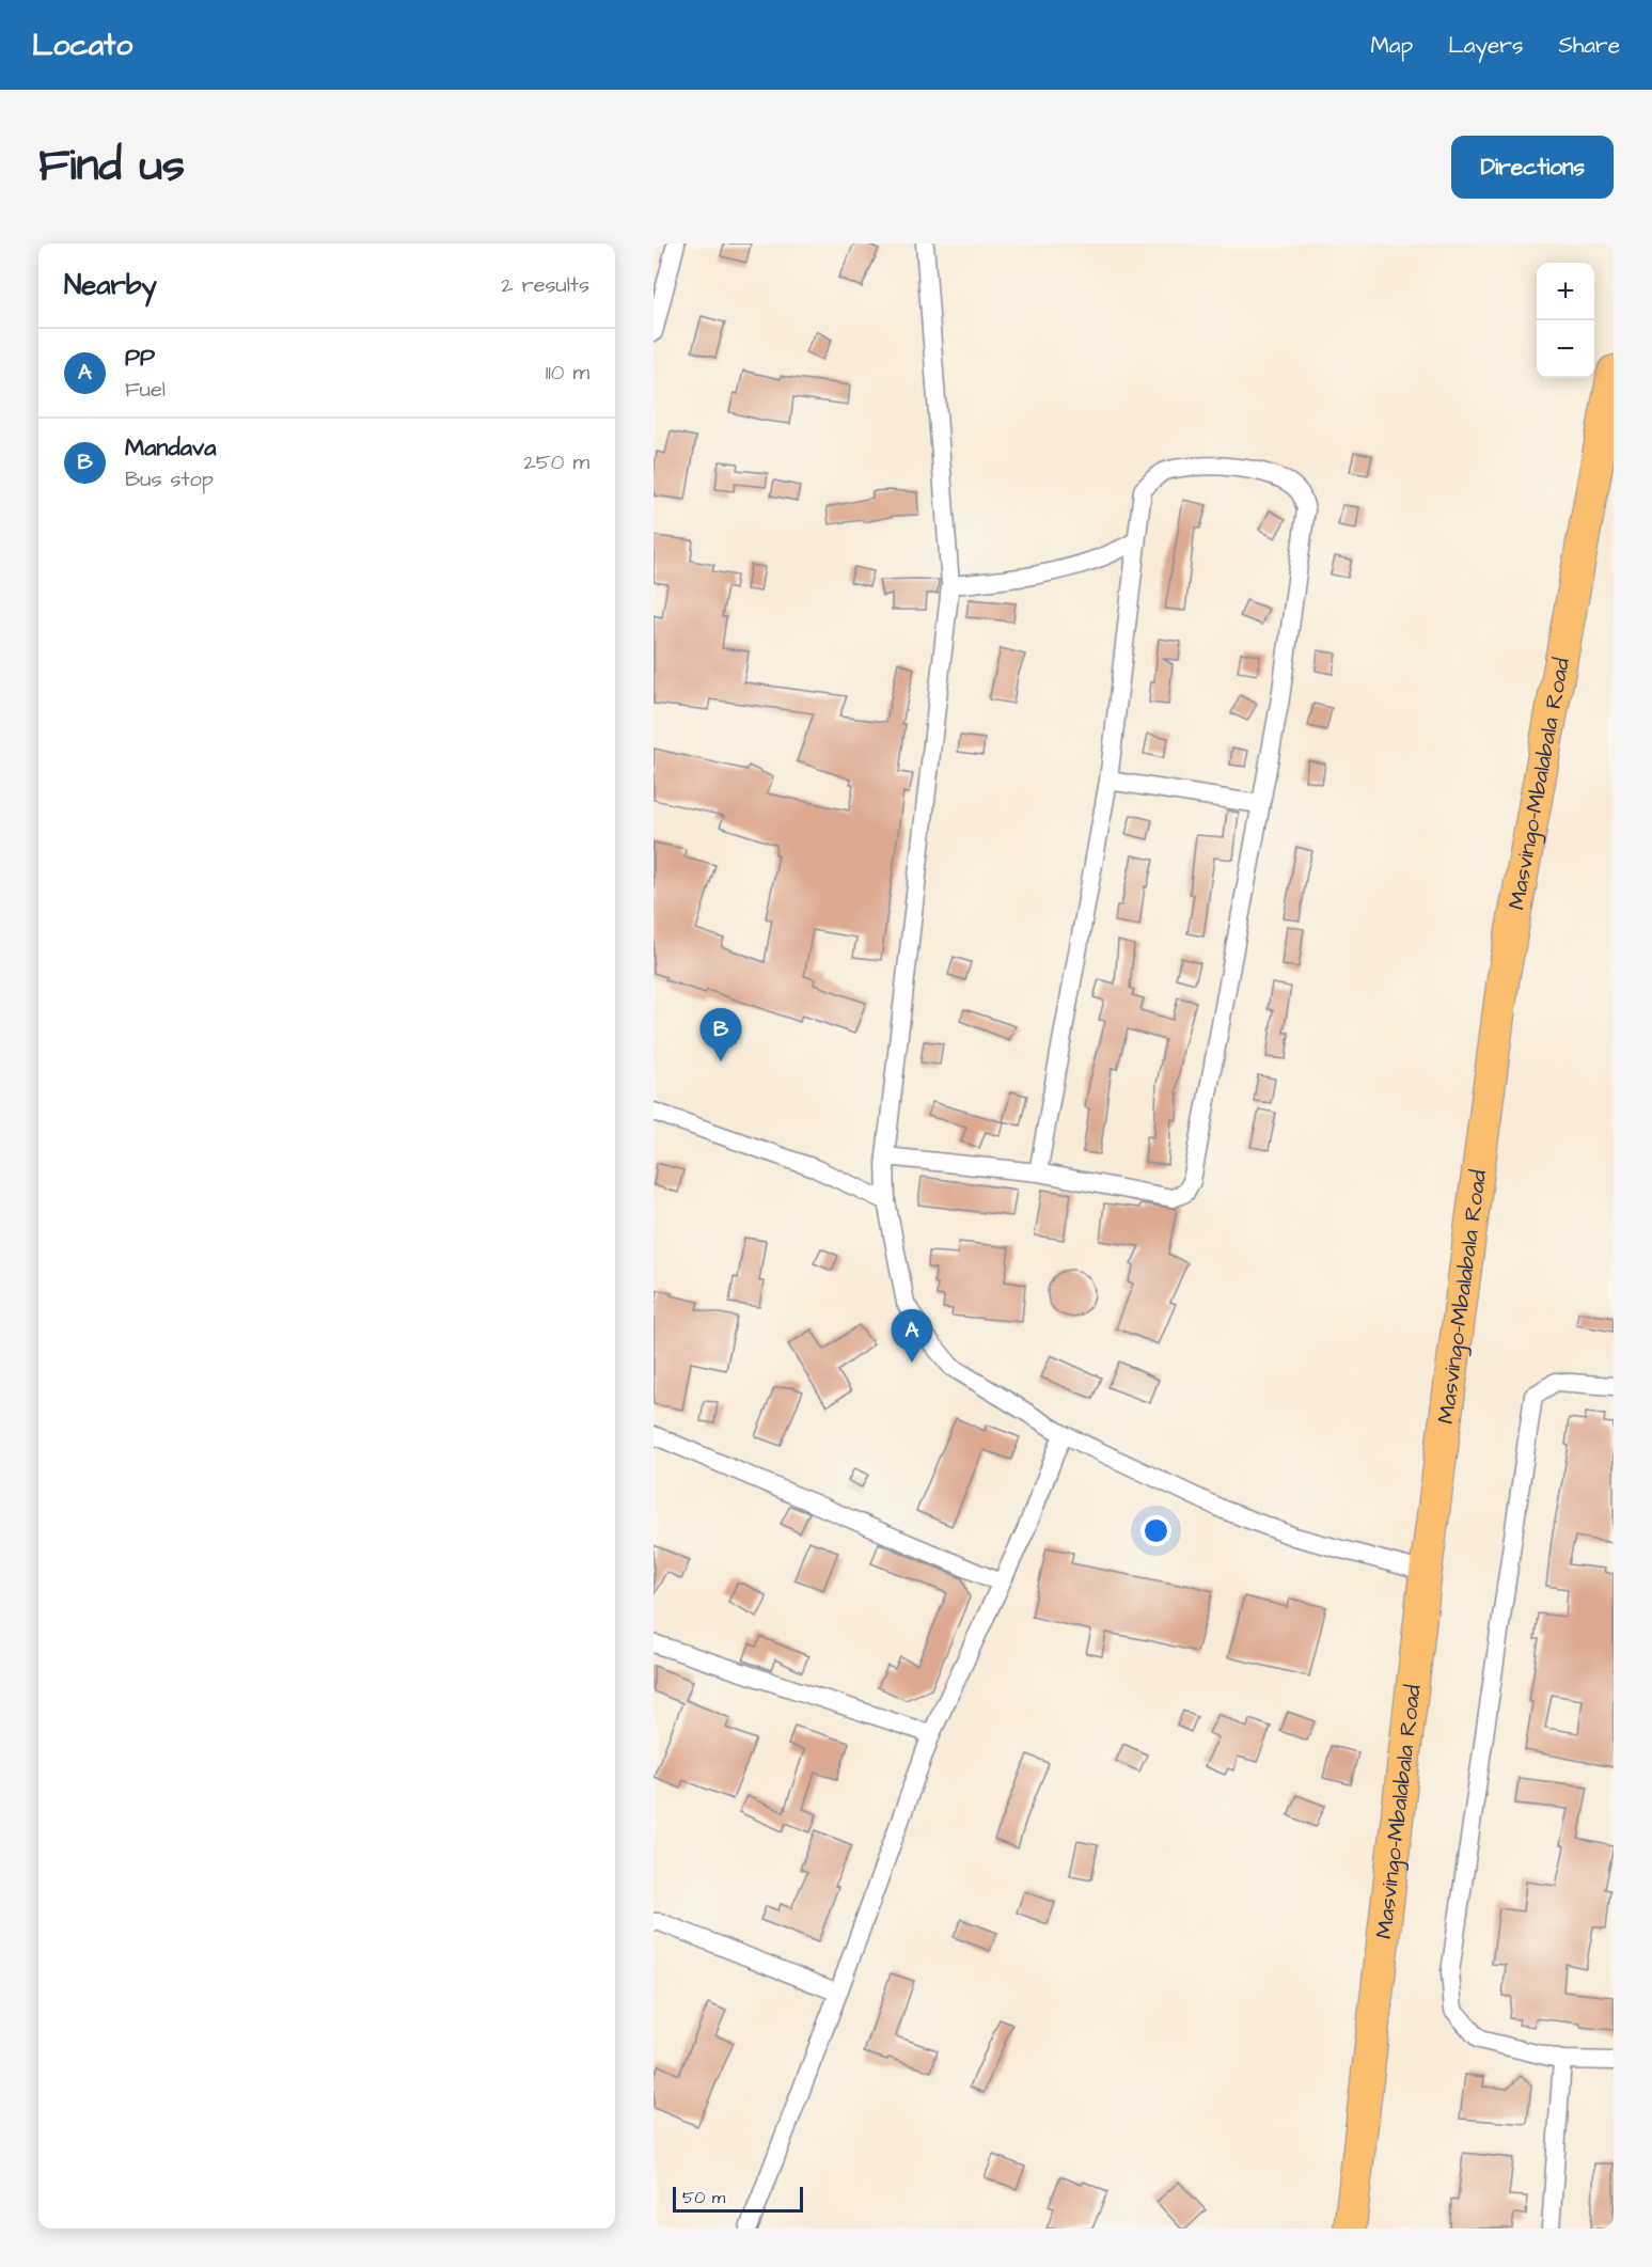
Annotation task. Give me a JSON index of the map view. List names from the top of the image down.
{
  "streets": {
    "highway": ["Masvingo-Mbalabala Road"]
  },
  "scale_bar": "50 m",
  "page": {
    "header": "Locato",
    "nav": ["Map", "Layers", "Share"],
    "title": "Find us",
    "buttons": "Directions",
    "heading": ["Nearby", "2 results"],
    "map_buttons": ["+", "−"],
    "list": [
      {
        "mark": "A",
        "name": "PP",
        "note": "Fuel",
        "value": "110 m"
      },
      {
        "mark": "B",
        "name": "Mandava",
        "note": "Bus stop",
        "value": "250 m"
      }
    ],
    "pins": ["B", "A"],
    "scale": "50 m"
  }
}
